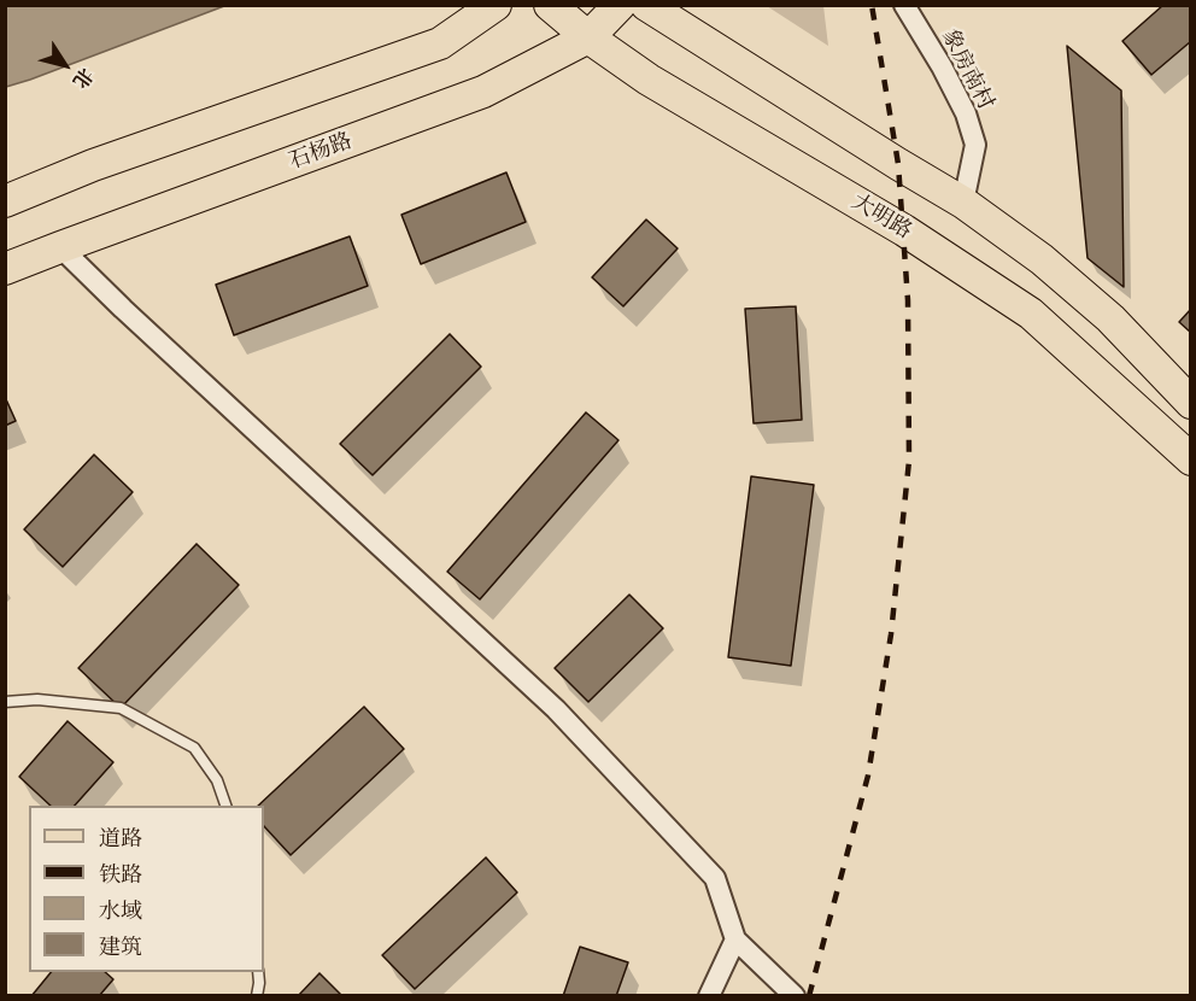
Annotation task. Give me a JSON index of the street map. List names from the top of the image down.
{
  "streets": {
    "main road": ["石杨路", "大明路"],
    "street": ["象房南村"]
  },
  "crossings": [
    ["石杨路", "大明路"]
  ],
  "legend": [
    "道路",
    "铁路",
    "水域",
    "建筑"
  ],
  "north": "bottom right"
}
